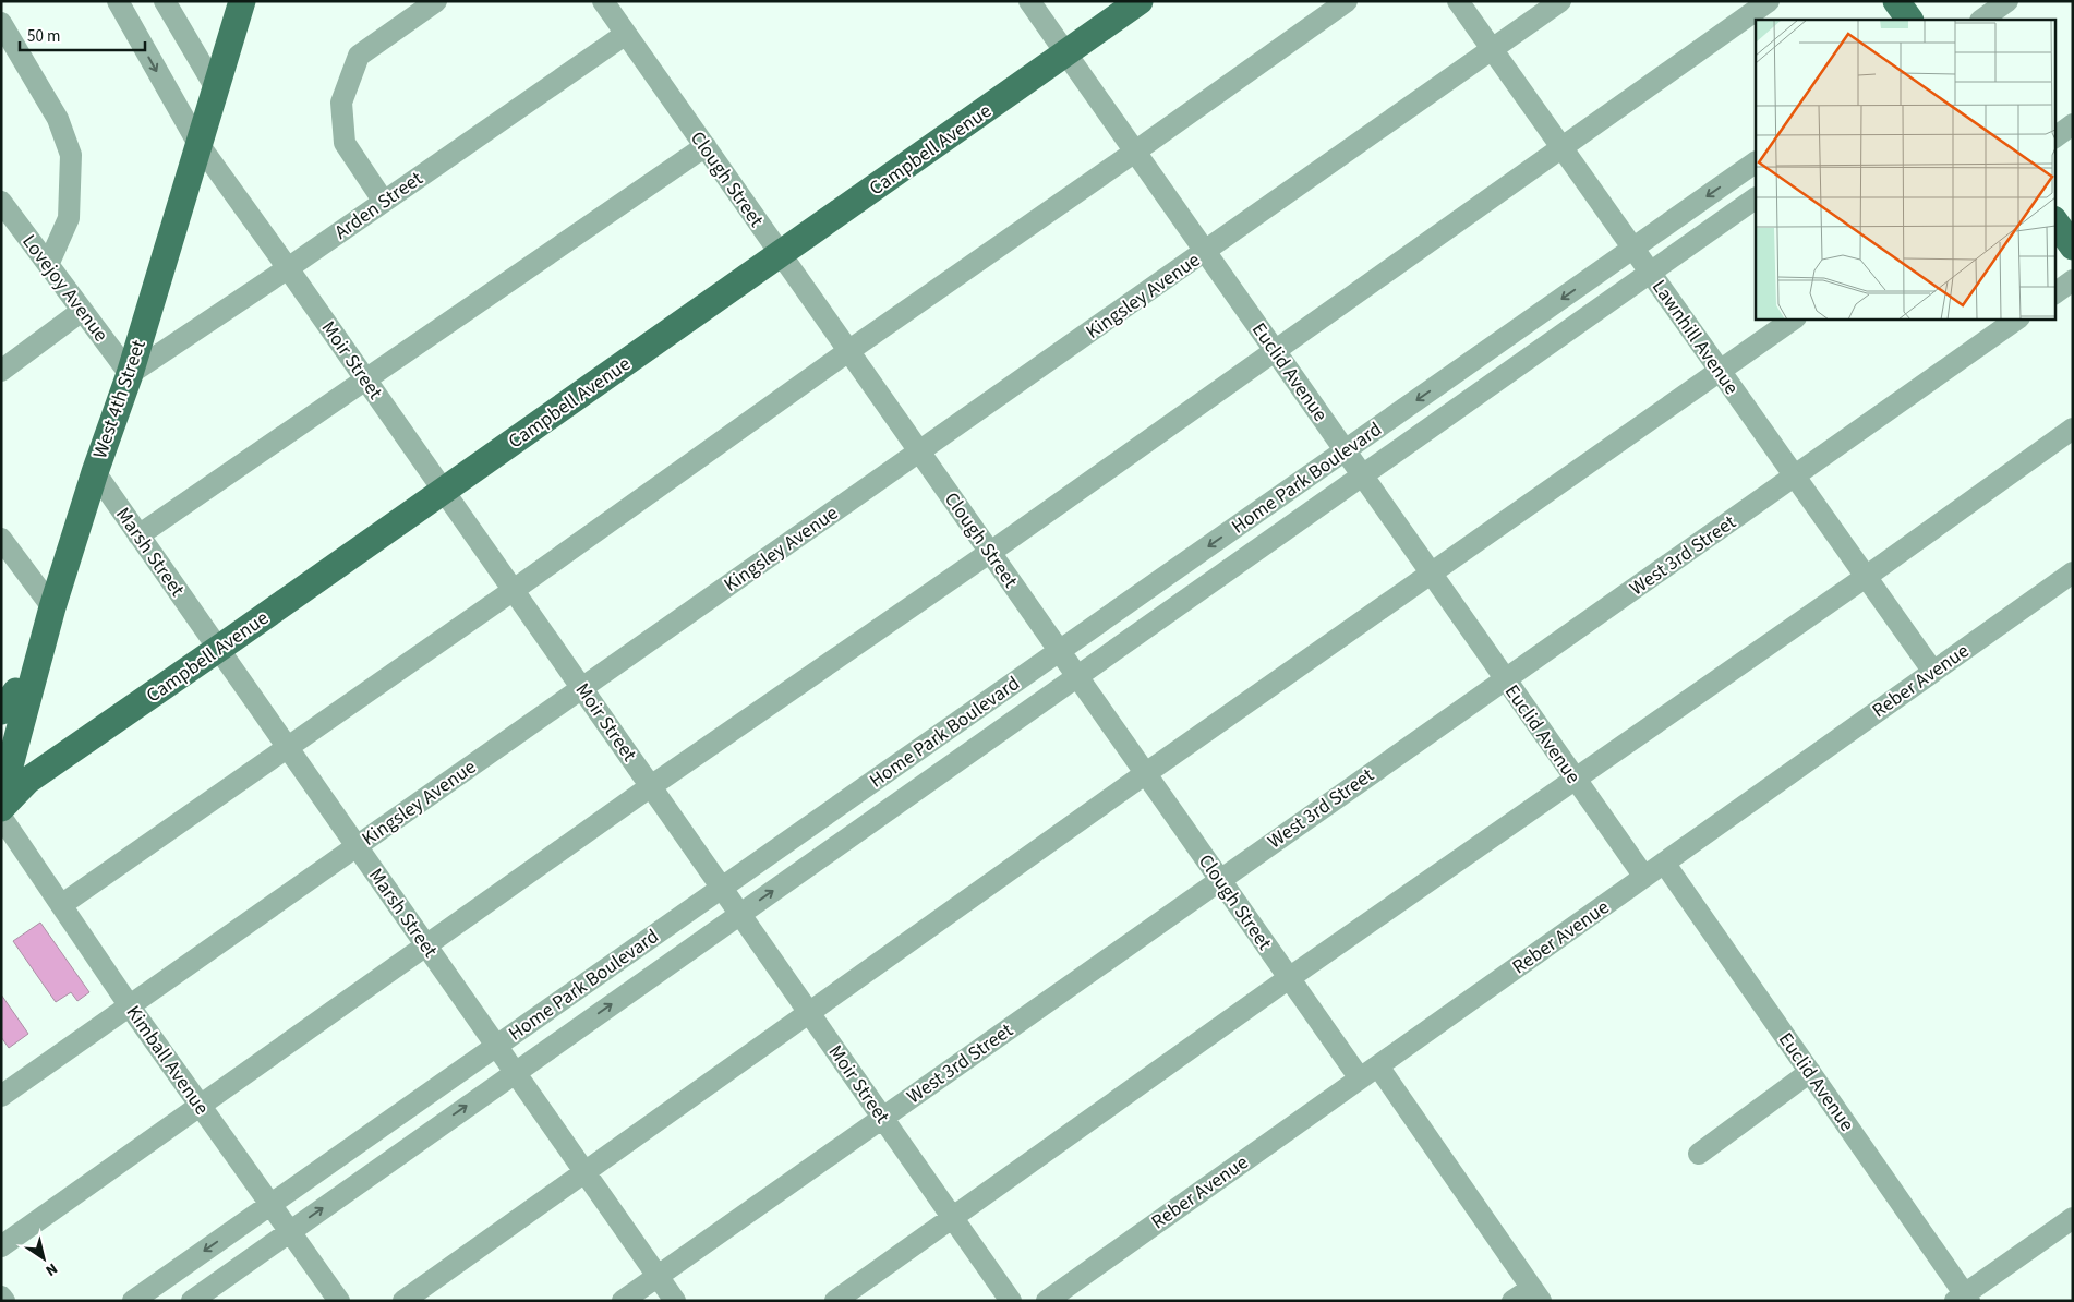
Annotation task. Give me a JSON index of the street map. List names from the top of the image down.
{
  "streets": {
    "main road": ["Campbell Avenue", "West 4th Street"],
    "street": [
      "Clough Street",
      "Arden Street",
      "Lovejoy Avenue",
      "Kingsley Avenue",
      "Lawnhill Avenue",
      "Moir Street",
      "Euclid Avenue",
      "Home Park Boulevard",
      "Marsh Street",
      "West 3rd Street",
      "Reber Avenue",
      "Kimball Avenue"
    ]
  },
  "crossings": [
    ["Campbell Avenue", "Clough Street"],
    ["Campbell Avenue", "Moir Street"],
    ["Campbell Avenue", "Euclid Avenue"],
    ["Campbell Avenue", "Marsh Street"],
    ["Clough Street", "Arden Street"],
    ["Clough Street", "Kingsley Avenue"],
    ["Clough Street", "Home Park Boulevard"],
    ["Clough Street", "West 3rd Street"],
    ["Clough Street", "Reber Avenue"],
    ["Arden Street", "Lovejoy Avenue"],
    ["Arden Street", "Moir Street"],
    ["Arden Street", "West 4th Street"],
    ["Lovejoy Avenue", "West 4th Street"],
    ["Kingsley Avenue", "Lawnhill Avenue"],
    ["Kingsley Avenue", "Moir Street"],
    ["Kingsley Avenue", "Euclid Avenue"],
    ["Kingsley Avenue", "Marsh Street"],
    ["Kingsley Avenue", "Kimball Avenue"],
    ["Lawnhill Avenue", "Home Park Boulevard"],
    ["Lawnhill Avenue", "West 3rd Street"],
    ["Lawnhill Avenue", "Reber Avenue"],
    ["Moir Street", "West 4th Street"],
    ["Moir Street", "Home Park Boulevard"],
    ["Moir Street", "West 3rd Street"],
    ["Euclid Avenue", "Home Park Boulevard"],
    ["Euclid Avenue", "West 3rd Street"],
    ["Euclid Avenue", "Reber Avenue"],
    ["West 4th Street", "Marsh Street"],
    ["Home Park Boulevard", "Marsh Street"],
    ["Home Park Boulevard", "Kimball Avenue"],
    ["Marsh Street", "West 3rd Street"]
  ],
  "scale_bar": "50 m",
  "north": "bottom right"
}
